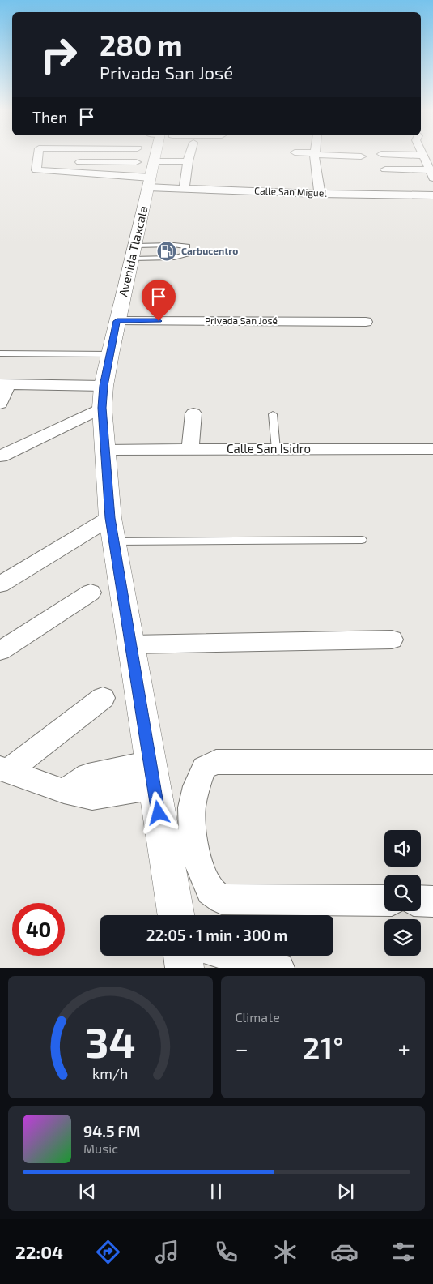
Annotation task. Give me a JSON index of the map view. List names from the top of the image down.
{
  "streets": {
    "street": [
      "Calle San Miguel",
      "Avenida Tlaxcala",
      "Privada San José",
      "Calle San Isidro"
    ]
  },
  "crossings": [
    ["Calle San Miguel", "Avenida Tlaxcala"],
    ["Avenida Tlaxcala", "Privada San José"],
    ["Avenida Tlaxcala", "Calle San Isidro"]
  ],
  "places": {
    "fuel station": ["Carbucentro"]
  },
  "page": {
    "turn": ["280 m", "Privada San José"],
    "then": "Then",
    "limit": "40",
    "trip": "22:05 · 1 min · 300 m",
    "tile": "Climate",
    "heat": ["−", "21°", "+"],
    "song": ["94.5 FM", "Music"],
    "tabs": "22:04",
    "gauge": ["34", "km/h"]
  }
}
